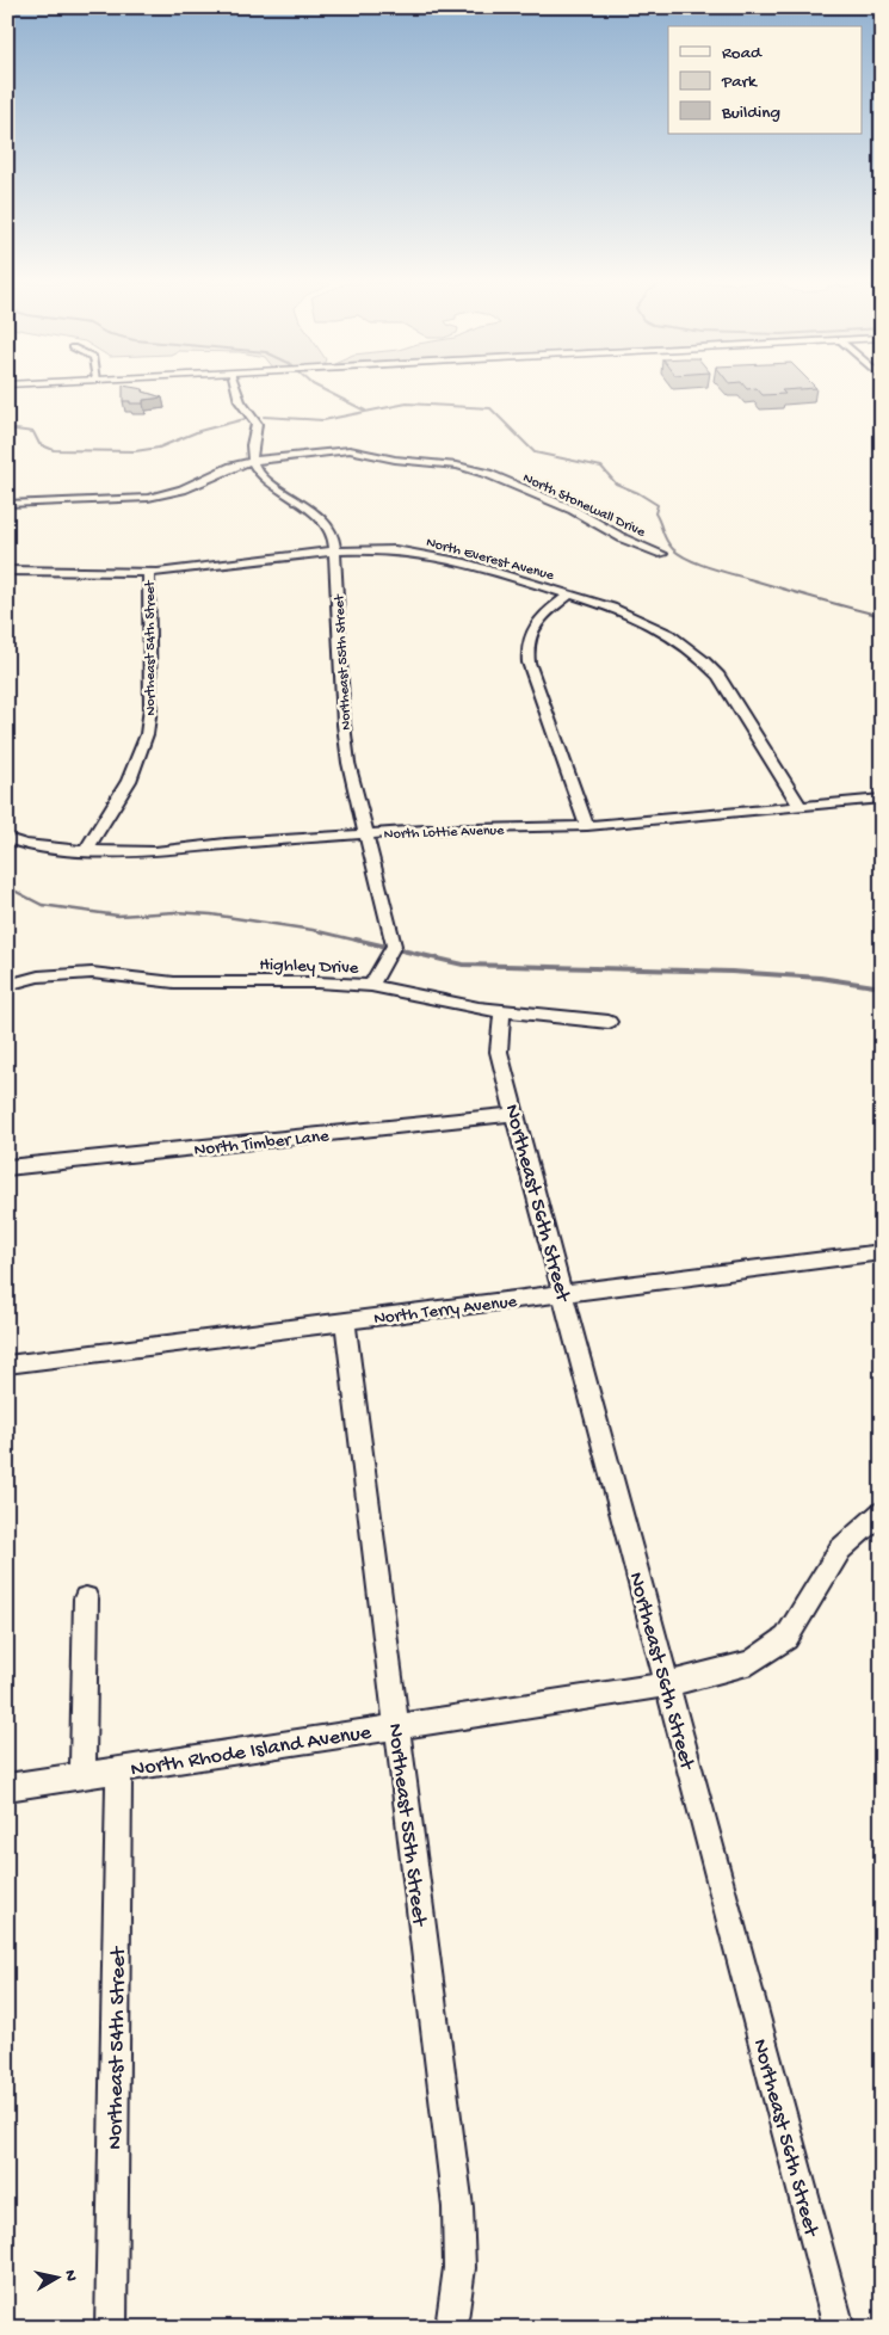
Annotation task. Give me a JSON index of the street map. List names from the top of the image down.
{
  "streets": {
    "street": [
      "North Stonewall Drive",
      "North Everest Avenue",
      "Northeast 54th Street",
      "Northeast 55th Street",
      "North Lottie Avenue",
      "Highley Drive",
      "North Timber Lane",
      "Northeast 56th Street",
      "North Terry Avenue",
      "North Rhode Island Avenue"
    ]
  },
  "crossings": [
    ["North Stonewall Drive", "Northeast 55th Street"],
    ["North Everest Avenue", "Northeast 54th Street"],
    ["North Everest Avenue", "Northeast 55th Street"],
    ["North Everest Avenue", "North Lottie Avenue"],
    ["Northeast 54th Street", "North Lottie Avenue"],
    ["Northeast 54th Street", "North Rhode Island Avenue"],
    ["Northeast 55th Street", "North Lottie Avenue"],
    ["Northeast 55th Street", "Highley Drive"],
    ["Northeast 55th Street", "North Terry Avenue"],
    ["Northeast 55th Street", "North Rhode Island Avenue"],
    ["Highley Drive", "Northeast 56th Street"],
    ["North Timber Lane", "Northeast 56th Street"],
    ["Northeast 56th Street", "North Terry Avenue"],
    ["Northeast 56th Street", "North Rhode Island Avenue"]
  ],
  "legend": ["Road", "Park", "Building"],
  "north": "right"
}
